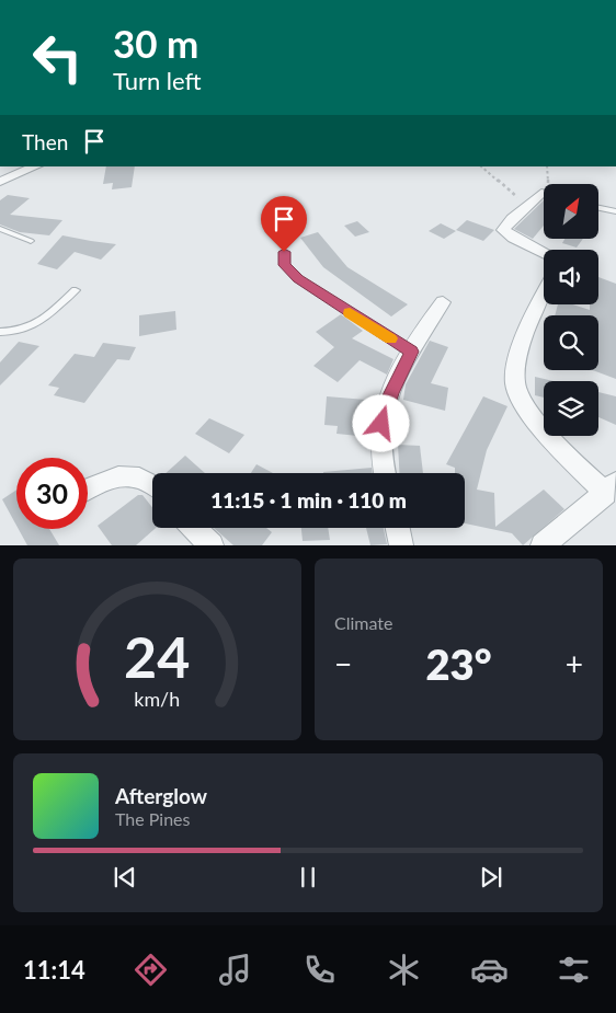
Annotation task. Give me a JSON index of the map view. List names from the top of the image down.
{
  "north": "top right",
  "page": {
    "turn": ["30 m", "Turn left"],
    "then": "Then",
    "limit": "30",
    "trip": "11:15 · 1 min · 110 m",
    "tile": "Climate",
    "heat": ["−", "23°", "+"],
    "song": ["Afterglow", "The Pines"],
    "tabs": "11:14",
    "gauge": ["24", "km/h"]
  }
}
